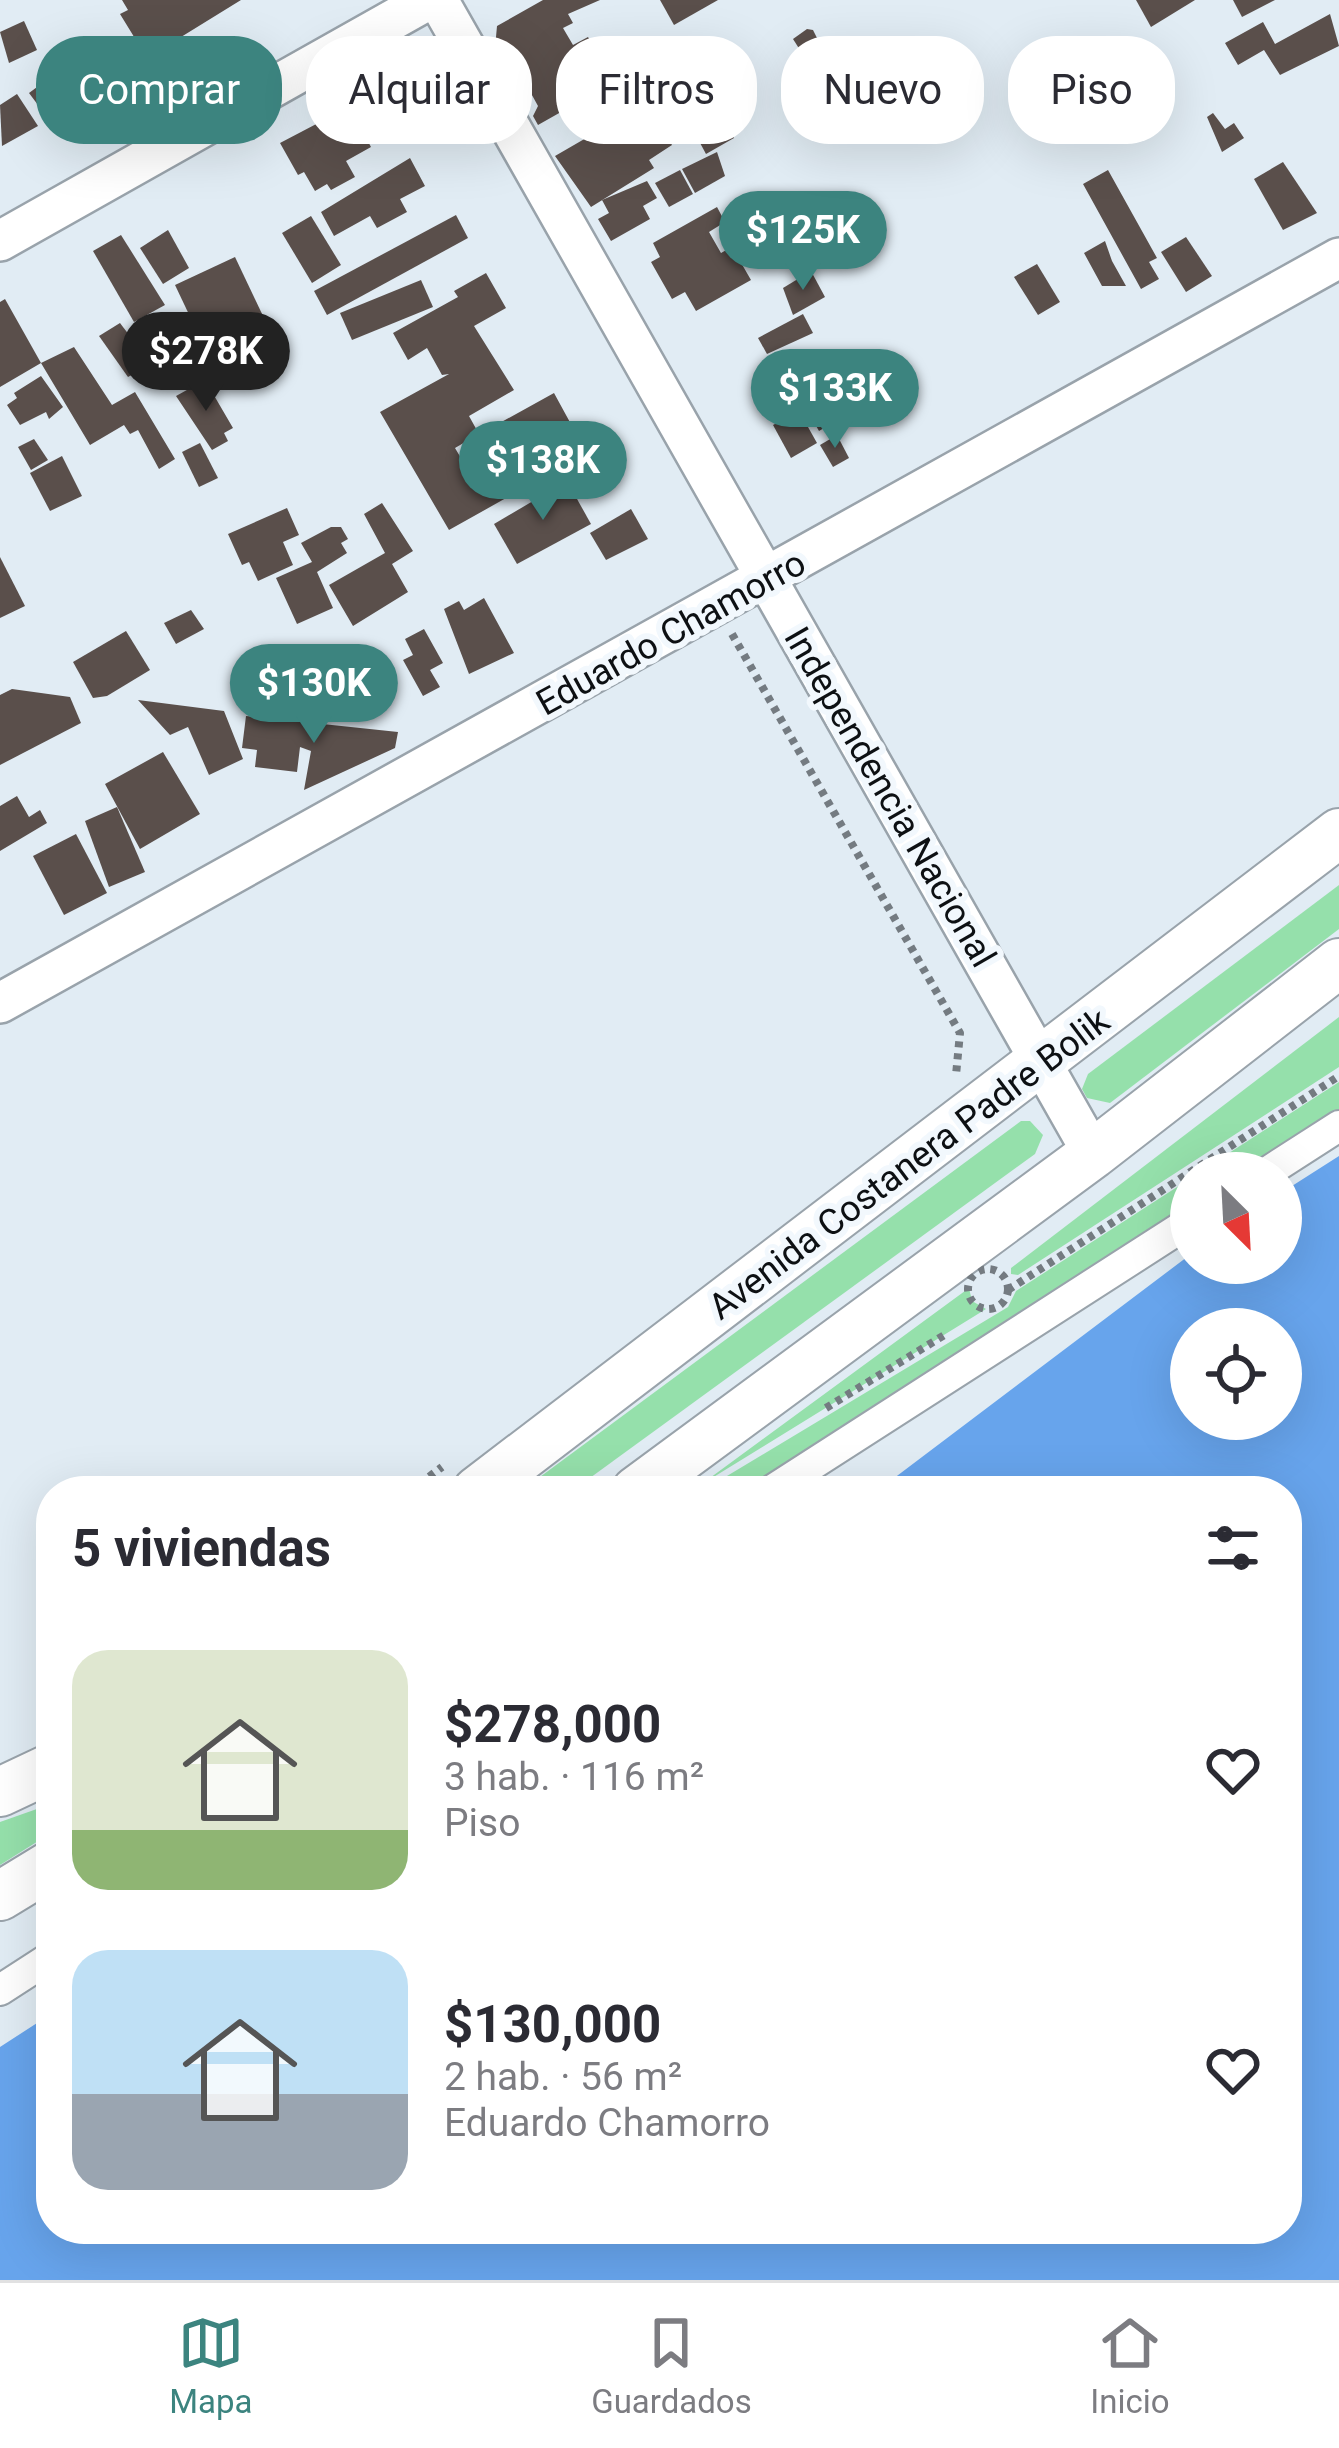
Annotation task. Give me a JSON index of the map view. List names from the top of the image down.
{
  "streets": {
    "street": ["Eduardo Chamorro", "Independencia Nacional", "Avenida Costanera Padre Bolik"]
  },
  "crossings": [
    ["Eduardo Chamorro", "Independencia Nacional"],
    ["Independencia Nacional", "Avenida Costanera Padre Bolik"]
  ],
  "north": "bottom right",
  "page": {
    "chip": [
      "Comprar",
      "Alquilar",
      "Filtros",
      "Nuevo",
      "Piso"
    ],
    "price": [
      "$125K",
      "$278K",
      "$133K",
      "$138K",
      "$130K"
    ],
    "heading": "5 viviendas",
    "list": [
      {
        "name": "$278,000",
        "note": "3 hab. · 116 m² · Piso"
      },
      {
        "name": "$130,000",
        "note": "2 hab. · 56 m² · Eduardo Chamorro"
      }
    ],
    "tabs": ["Mapa", "Guardados", "Inicio"]
  }
}
